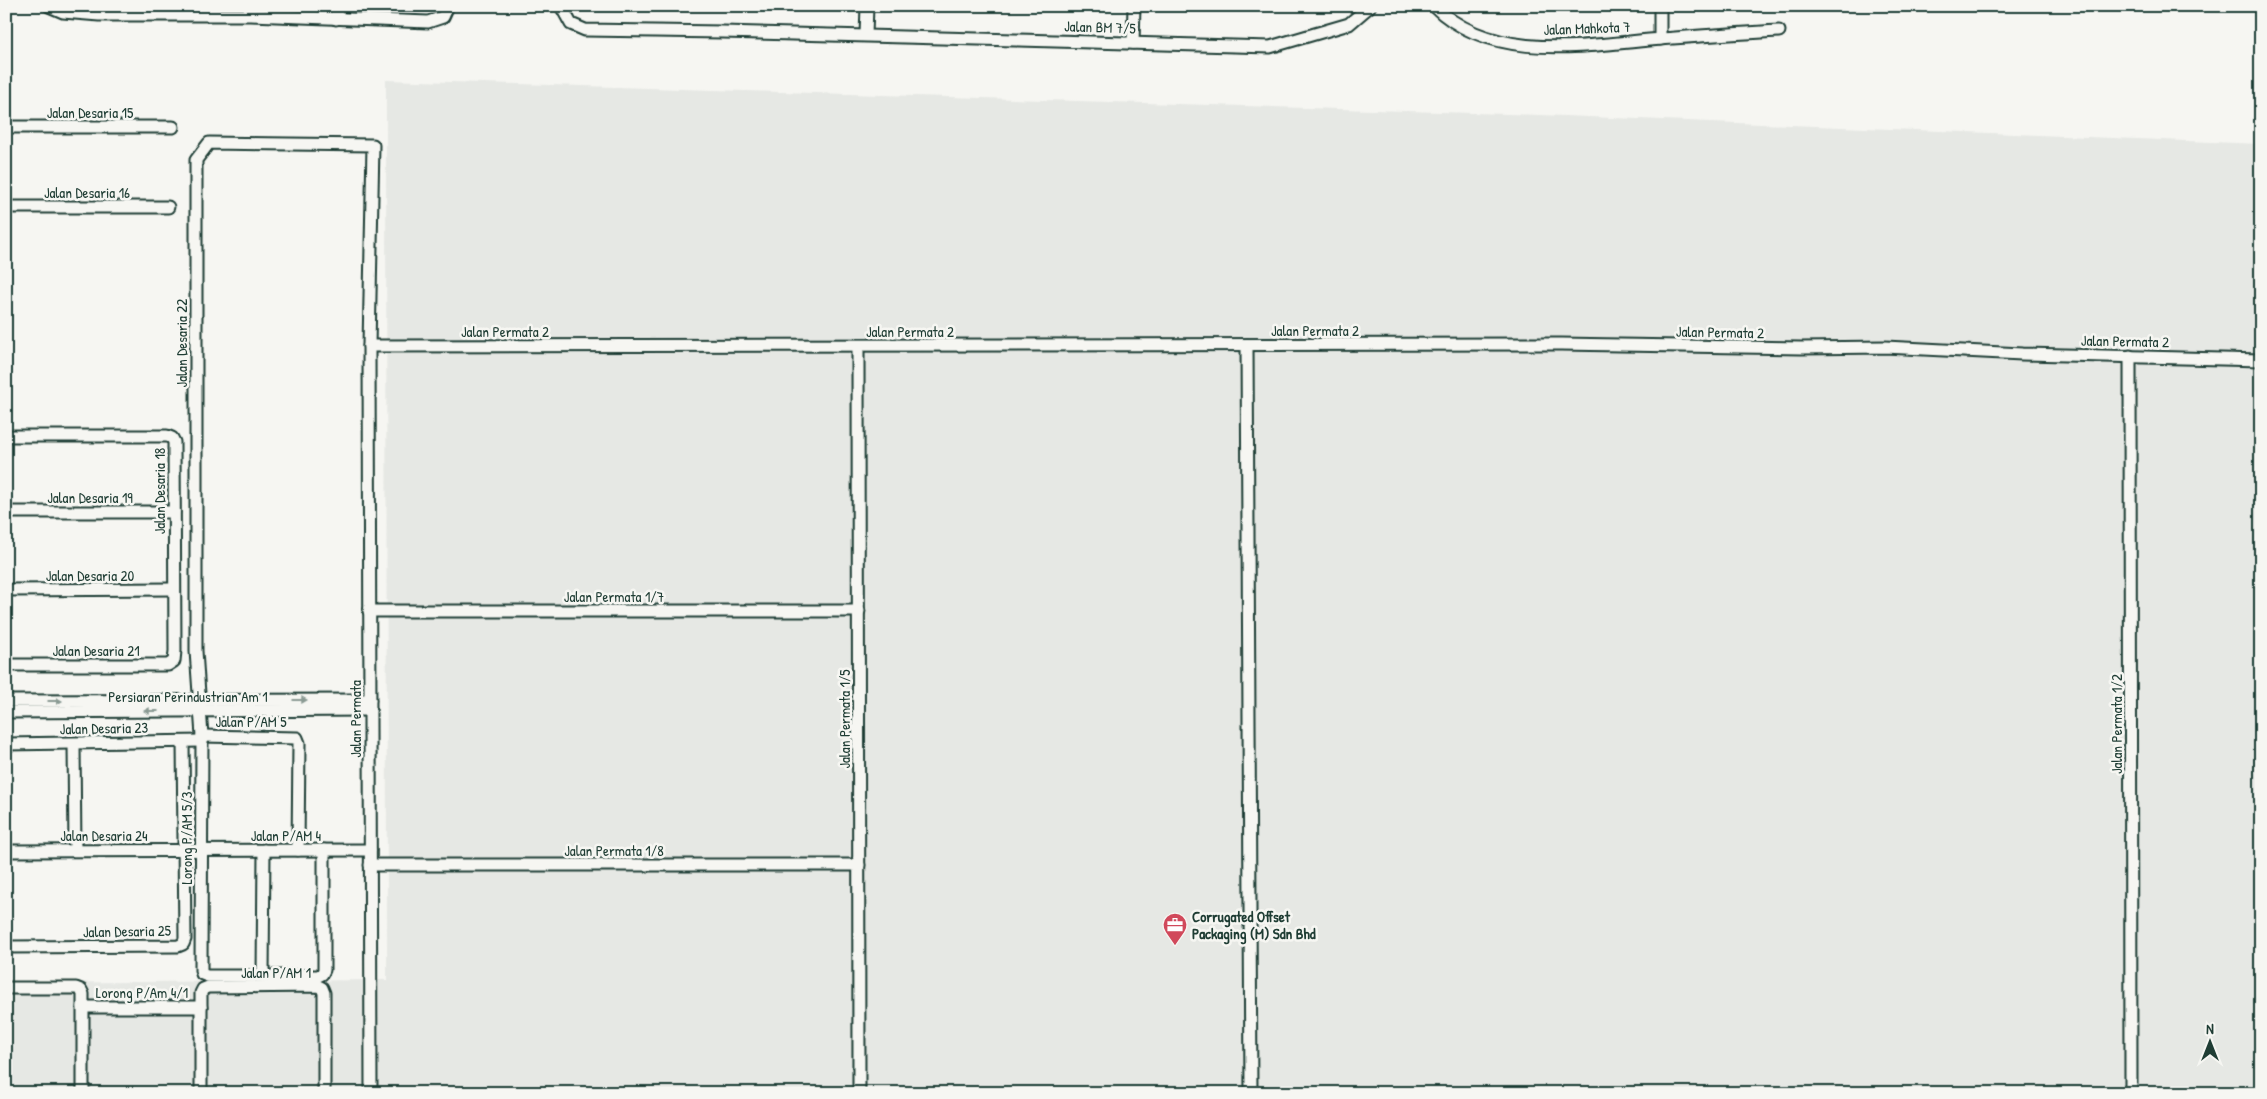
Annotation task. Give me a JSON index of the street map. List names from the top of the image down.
{
  "streets": {
    "street": [
      "Jalan BM 7/5",
      "Jalan Mahkota 7",
      "Jalan Desaria 15",
      "Jalan Desaria 16",
      "Jalan Permata 2",
      "Jalan Desaria 22",
      "Jalan Desaria 18",
      "Jalan Desaria 19",
      "Jalan Desaria 20",
      "Jalan Permata 1/7",
      "Jalan Desaria 21",
      "Persiaran Perindustrian Am 1",
      "Jalan Permata",
      "Jalan Permata 1/5",
      "Jalan P/AM 5",
      "Jalan Permata 1/2",
      "Jalan Desaria 23",
      "Jalan Desaria 24",
      "Jalan P/AM 4",
      "Lorong P/AM 5/3",
      "Jalan Permata 1/8",
      "Jalan Desaria 25",
      "Jalan P/AM 1",
      "Lorong P/Am 4/1"
    ]
  },
  "crossings": [
    ["Jalan Permata 2", "Jalan Permata"],
    ["Jalan Permata 2", "Jalan Permata 1/5"],
    ["Jalan Permata 2", "Jalan Permata 1/2"],
    ["Jalan Desaria 22", "Persiaran Perindustrian Am 1"],
    ["Jalan Desaria 22", "Jalan Permata"],
    ["Jalan Desaria 22", "Lorong P/AM 5/3"],
    ["Jalan Desaria 18", "Jalan Desaria 19"],
    ["Jalan Desaria 18", "Jalan Desaria 20"],
    ["Jalan Desaria 18", "Jalan Desaria 21"],
    ["Jalan Permata 1/7", "Jalan Permata"],
    ["Jalan Permata 1/7", "Jalan Permata 1/5"],
    ["Persiaran Perindustrian Am 1", "Jalan Permata"],
    ["Persiaran Perindustrian Am 1", "Lorong P/AM 5/3"],
    ["Jalan Permata", "Jalan P/AM 4"],
    ["Jalan Permata", "Jalan Permata 1/8"],
    ["Jalan Permata 1/5", "Jalan Permata 1/8"],
    ["Jalan P/AM 5", "Jalan Desaria 23"],
    ["Jalan P/AM 5", "Jalan P/AM 4"],
    ["Jalan P/AM 5", "Lorong P/AM 5/3"],
    ["Jalan Desaria 23", "Lorong P/AM 5/3"],
    ["Jalan Desaria 24", "Jalan P/AM 4"],
    ["Jalan Desaria 24", "Lorong P/AM 5/3"],
    ["Jalan Desaria 24", "Jalan Desaria 25"],
    ["Jalan P/AM 4", "Lorong P/AM 5/3"],
    ["Jalan P/AM 4", "Jalan P/AM 1"],
    ["Lorong P/AM 5/3", "Jalan P/AM 1"],
    ["Jalan P/AM 1", "Lorong P/Am 4/1"]
  ],
  "places": {
    "office": ["Corrugated Offset Packaging (M) Sdn Bhd"]
  },
  "north": "top"
}
